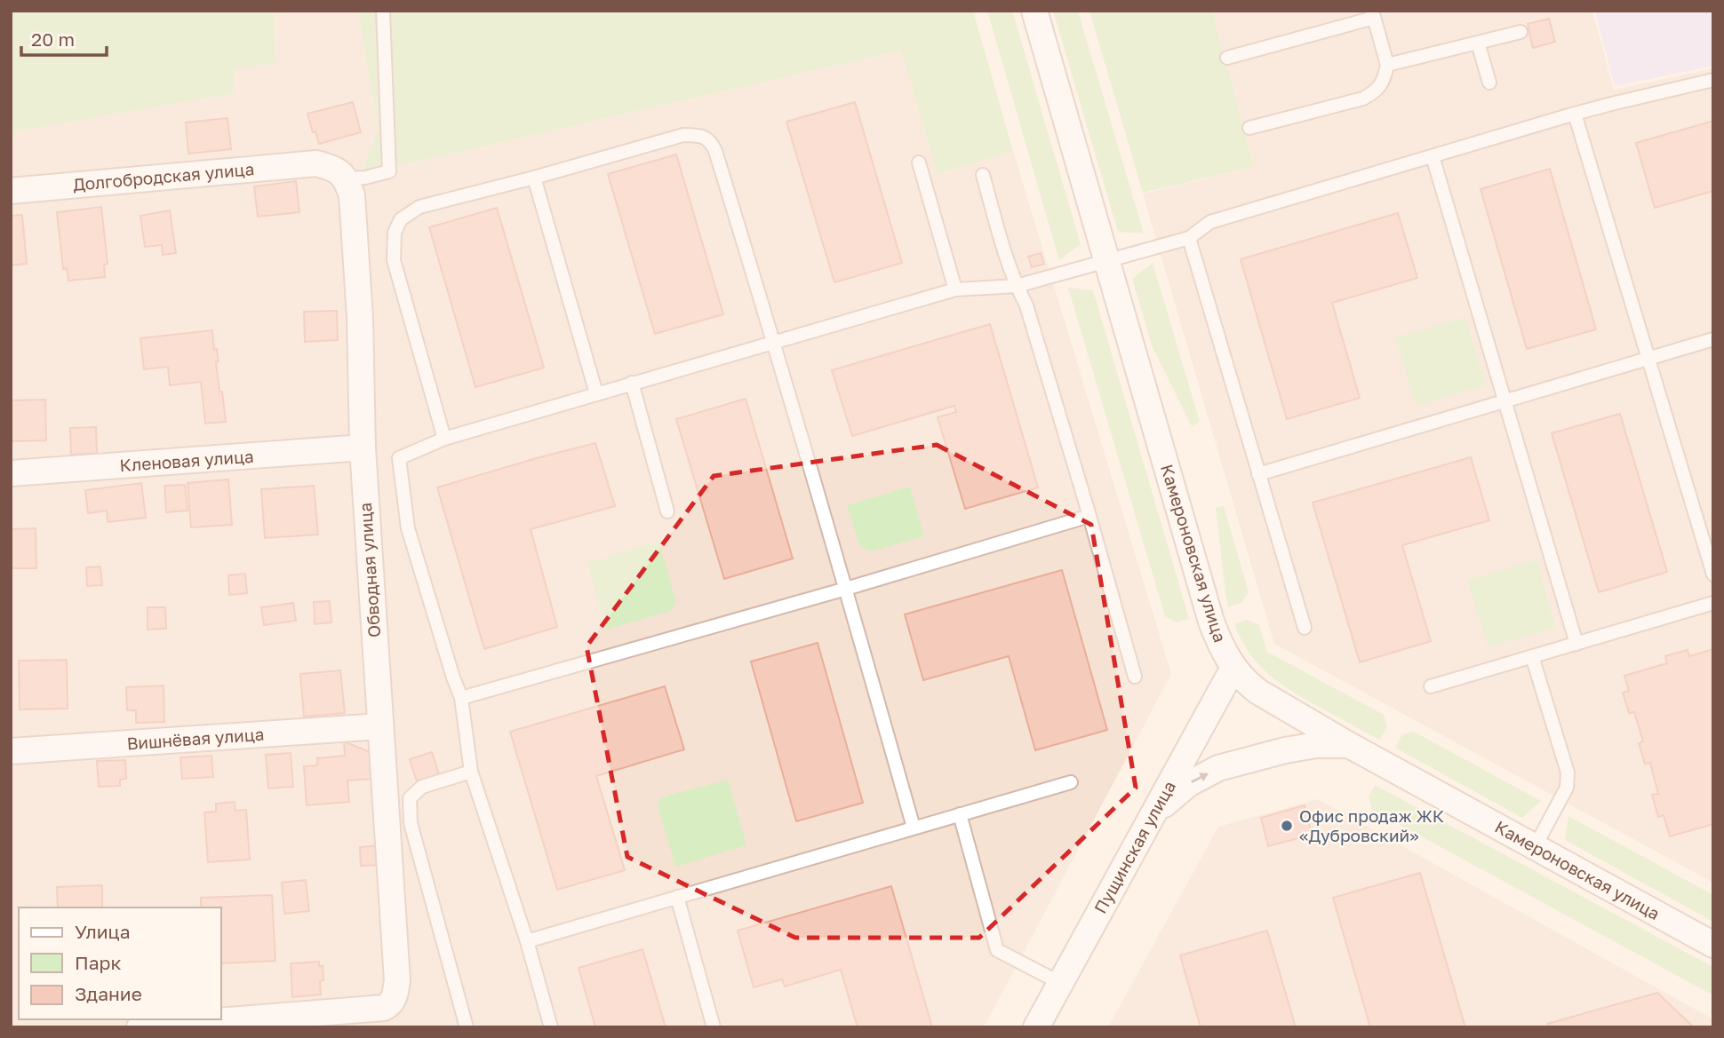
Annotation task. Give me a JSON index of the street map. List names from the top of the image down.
{
  "streets": {
    "street": [
      "Долгобродская улица",
      "Кленовая улица",
      "Камероновская улица",
      "Обводная улица",
      "Вишнёвая улица",
      "Пущинская улица"
    ]
  },
  "crossings": [
    ["Долгобродская улица", "Обводная улица"],
    ["Кленовая улица", "Обводная улица"],
    ["Камероновская улица", "Пущинская улица"],
    ["Обводная улица", "Вишнёвая улица"]
  ],
  "places": ["Офис продаж ЖК «Дубровский»"],
  "legend": ["Улица", "Парк", "Здание"],
  "scale_bar": "20 m"
}
